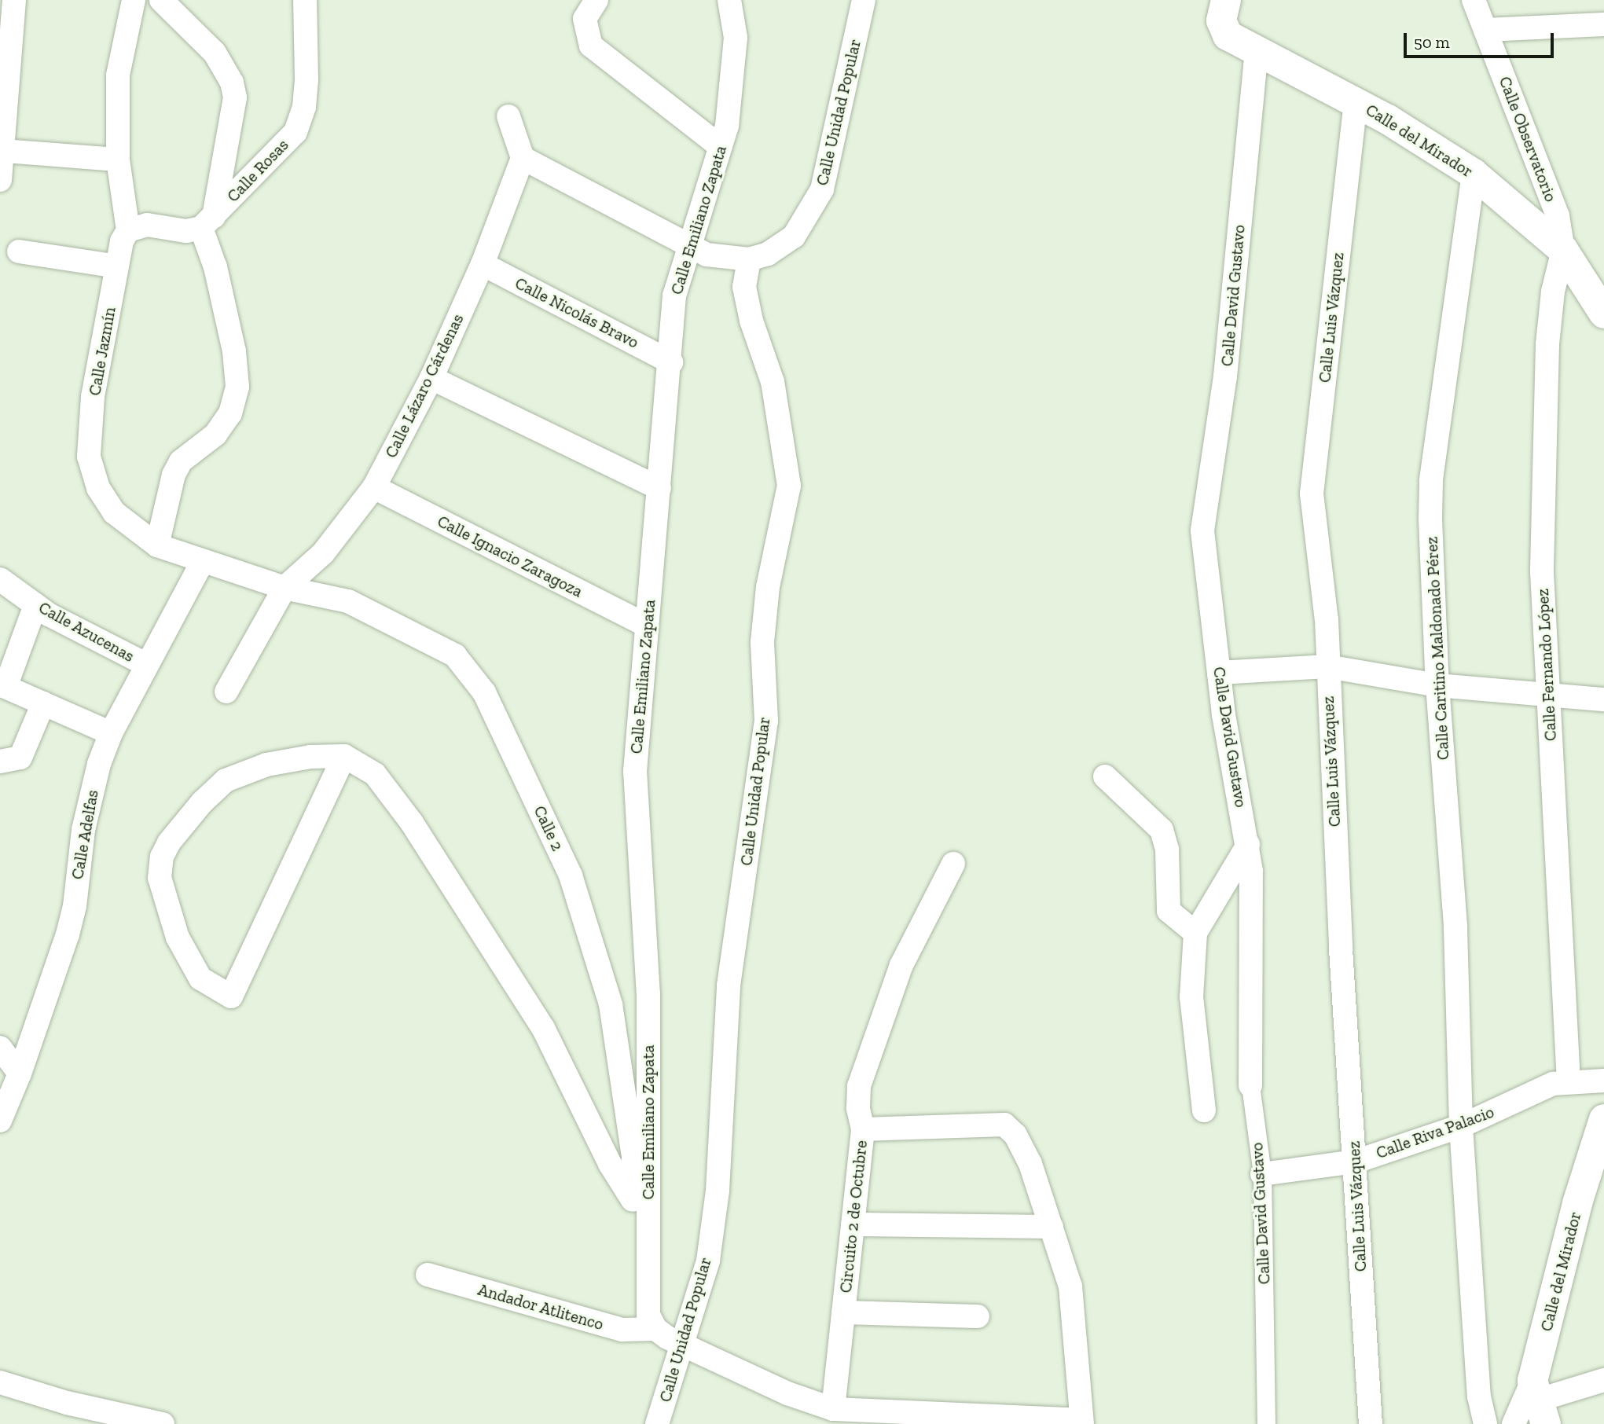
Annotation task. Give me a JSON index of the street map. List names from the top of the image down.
{
  "streets": {
    "street": [
      "Calle Unidad Popular",
      "Calle Observatorio",
      "Calle del Mirador",
      "Calle Rosas",
      "Calle Emiliano Zapata",
      "Calle David Gustavo",
      "Calle Nicolás Bravo",
      "Calle Luis Vázquez",
      "Calle Jazmín",
      "Calle Lázaro Cárdenas",
      "Calle Ignacio Zaragoza",
      "Calle Azucenas",
      "Calle Caritino Maldonado Pérez",
      "Calle Fernando López",
      "Calle 2",
      "Calle Adelfas",
      "Calle Riva Palacio",
      "Circuito 2 de Octubre",
      "Andador Atlitenco"
    ]
  },
  "crossings": [
    ["Calle Observatorio", "Calle del Mirador"],
    ["Calle Observatorio", "Calle Fernando López"],
    ["Calle del Mirador", "Calle David Gustavo"],
    ["Calle del Mirador", "Calle Luis Vázquez"],
    ["Calle del Mirador", "Calle Caritino Maldonado Pérez"],
    ["Calle del Mirador", "Calle Fernando López"],
    ["Calle Emiliano Zapata", "Calle Nicolás Bravo"],
    ["Calle Emiliano Zapata", "Calle Ignacio Zaragoza"],
    ["Calle Emiliano Zapata", "Andador Atlitenco"],
    ["Calle David Gustavo", "Calle Riva Palacio"],
    ["Calle Nicolás Bravo", "Calle Lázaro Cárdenas"],
    ["Calle Luis Vázquez", "Calle Riva Palacio"],
    ["Calle Jazmín", "Calle Lázaro Cárdenas"],
    ["Calle Jazmín", "Calle 2"],
    ["Calle Jazmín", "Calle Adelfas"],
    ["Calle Lázaro Cárdenas", "Calle Ignacio Zaragoza"],
    ["Calle Lázaro Cárdenas", "Calle 2"],
    ["Calle Azucenas", "Calle Adelfas"],
    ["Calle Caritino Maldonado Pérez", "Calle Riva Palacio"],
    ["Calle Fernando López", "Calle Riva Palacio"]
  ],
  "scale_bar": "50 m"
}
